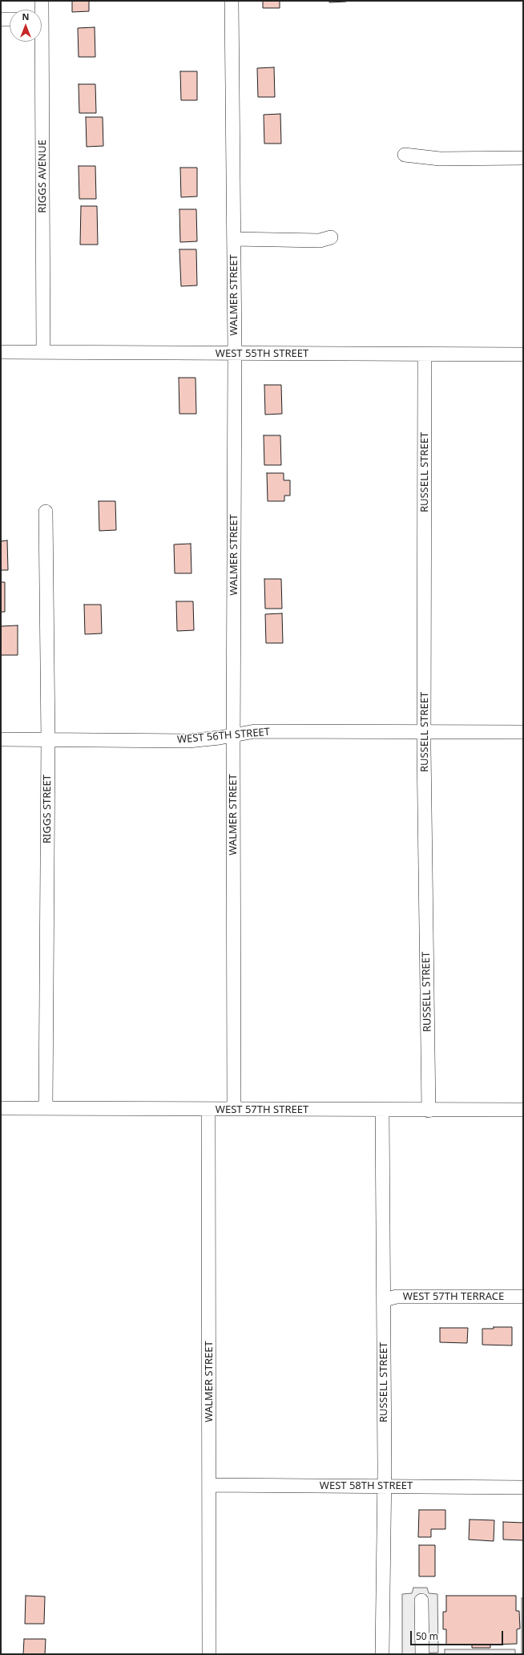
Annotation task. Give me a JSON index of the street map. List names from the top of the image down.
{
  "streets": {
    "street": [
      "RIGGS AVENUE",
      "WALMER STREET",
      "WEST 55TH STREET",
      "RUSSELL STREET",
      "WEST 56TH STREET",
      "RIGGS STREET",
      "WEST 57TH STREET",
      "WEST 57TH TERRACE",
      "WEST 58TH STREET"
    ]
  },
  "crossings": [
    ["RIGGS AVENUE", "WEST 55TH STREET"],
    ["WALMER STREET", "WEST 55TH STREET"],
    ["WALMER STREET", "WEST 56TH STREET"],
    ["WALMER STREET", "WEST 57TH STREET"],
    ["WALMER STREET", "WEST 58TH STREET"],
    ["WEST 55TH STREET", "RUSSELL STREET"],
    ["RUSSELL STREET", "WEST 56TH STREET"],
    ["RUSSELL STREET", "WEST 57TH STREET"],
    ["RUSSELL STREET", "WEST 57TH TERRACE"],
    ["RUSSELL STREET", "WEST 58TH STREET"],
    ["WEST 56TH STREET", "RIGGS STREET"],
    ["RIGGS STREET", "WEST 57TH STREET"]
  ],
  "scale_bar": "50 m",
  "north": "top"
}
